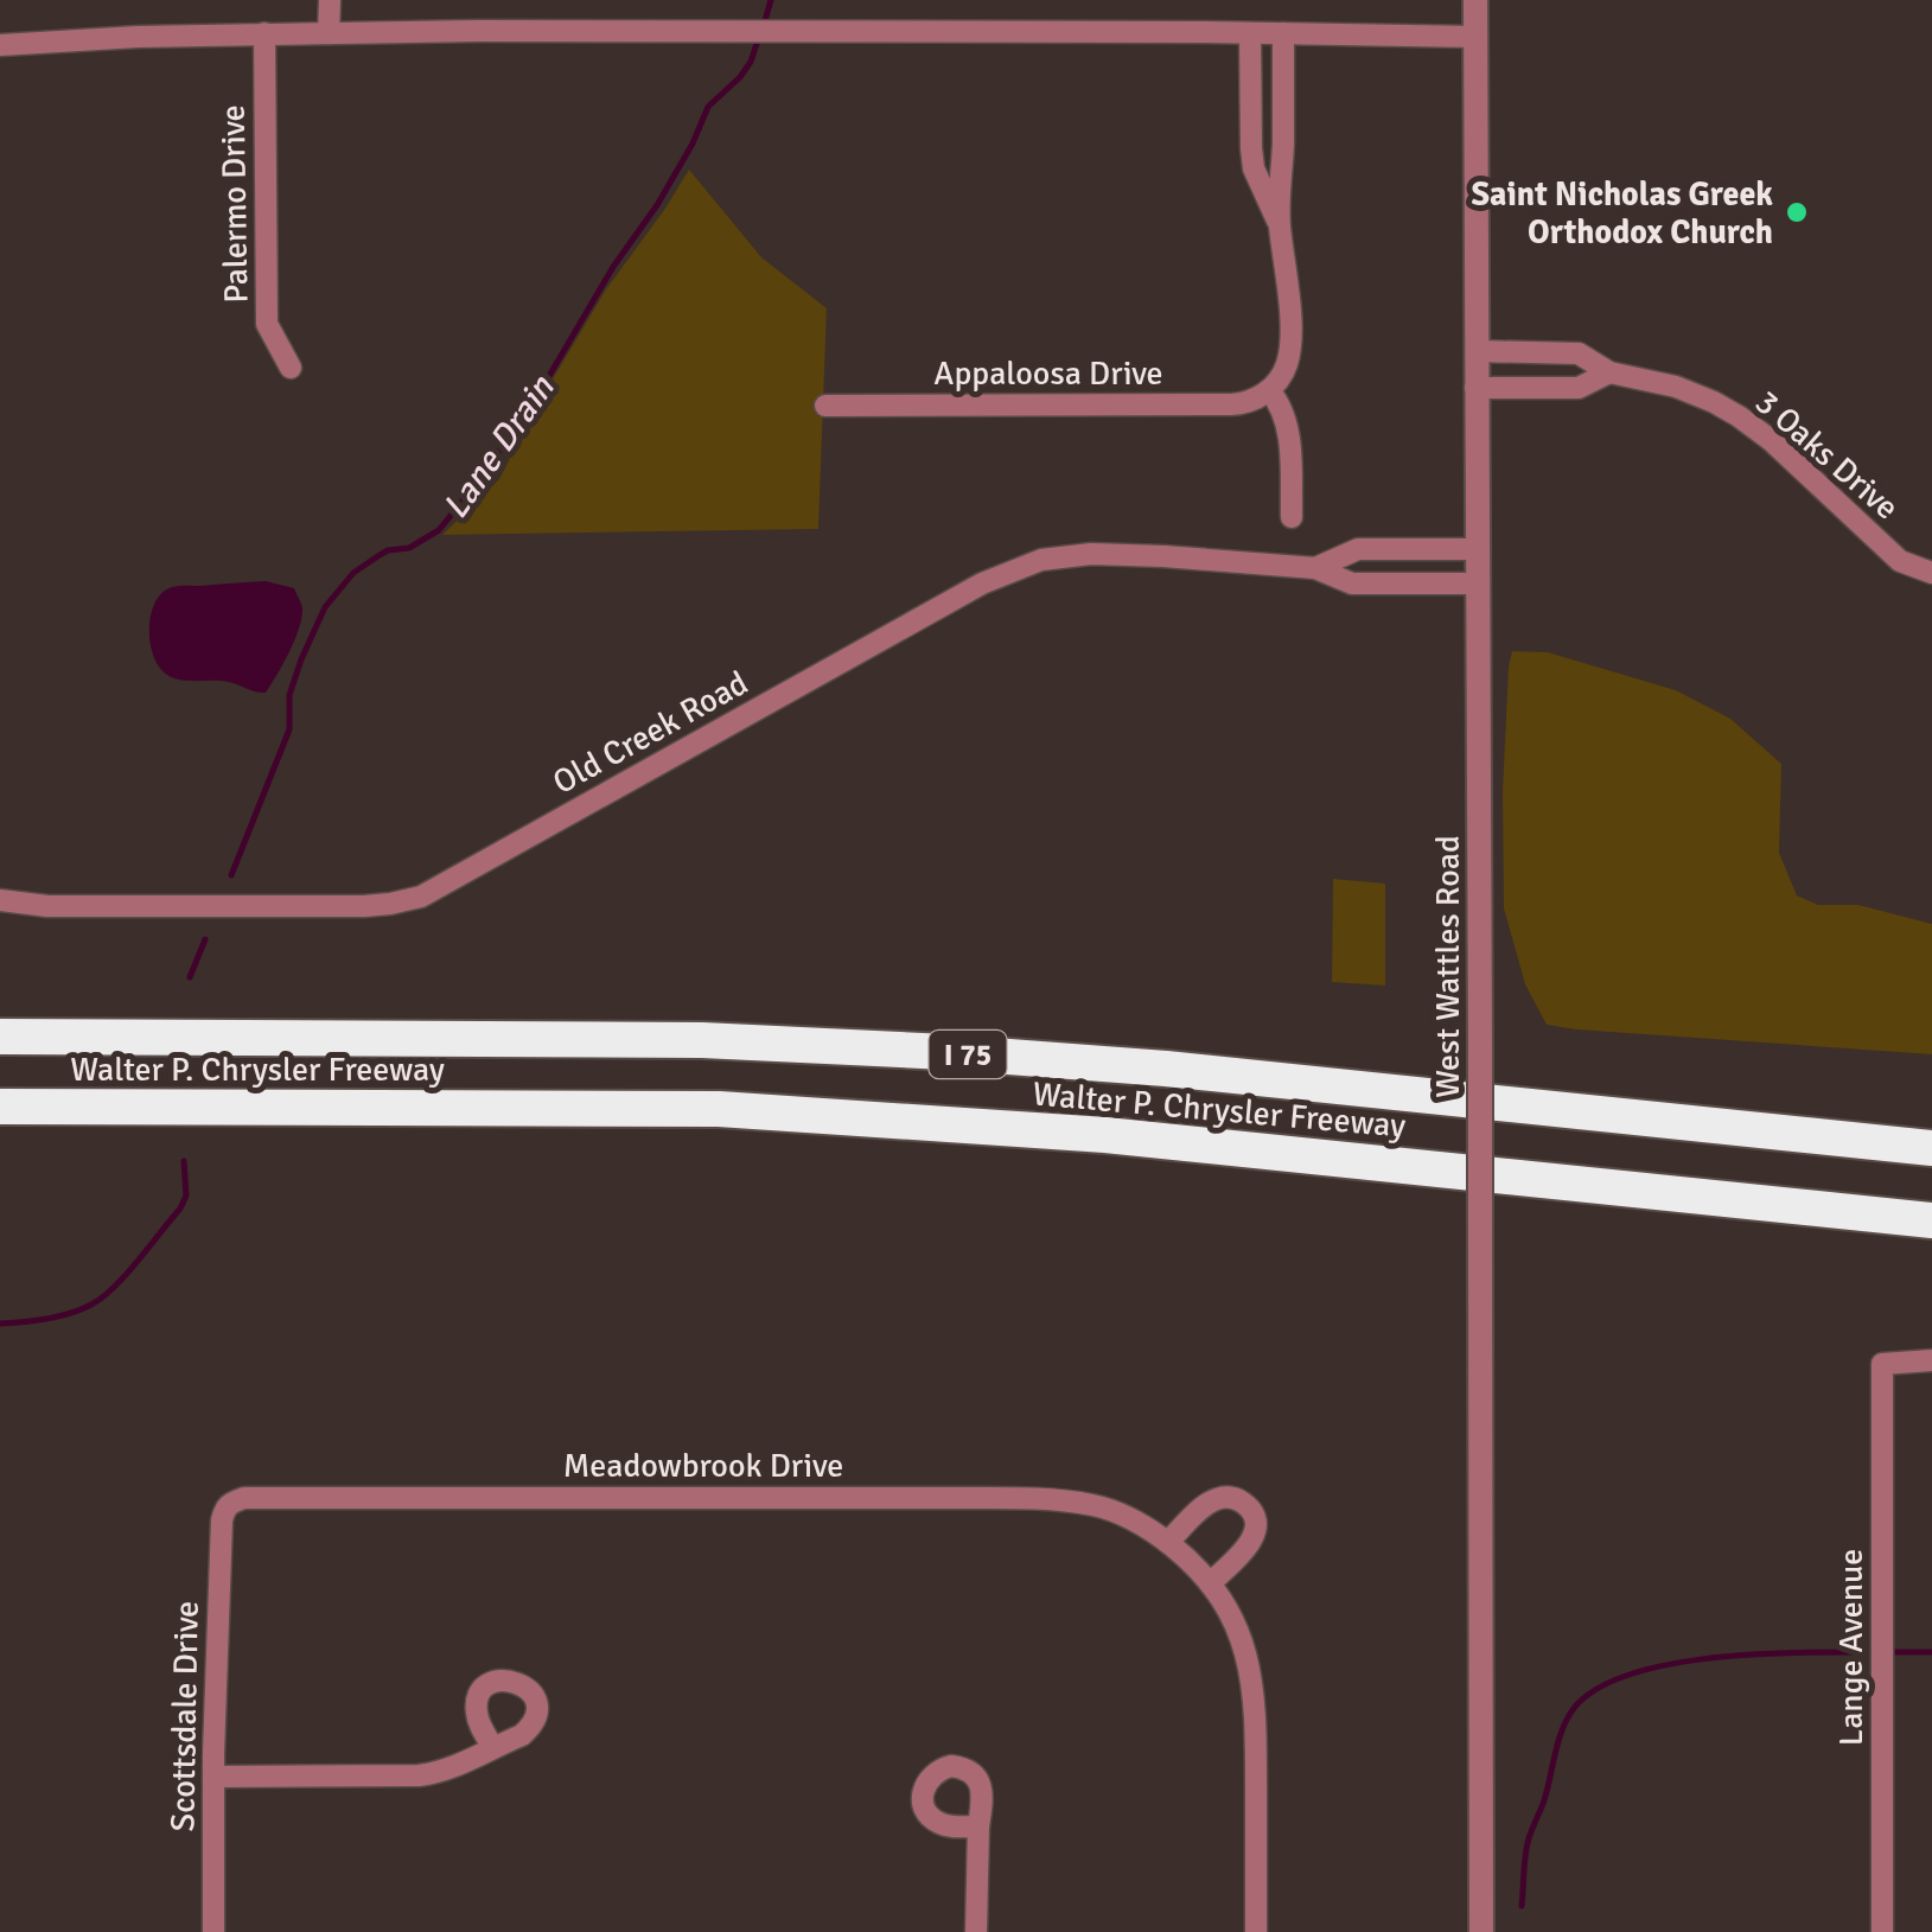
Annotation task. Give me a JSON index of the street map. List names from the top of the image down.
{
  "streets": {
    "highway": ["I 75", "Walter P. Chrysler Freeway"],
    "street": [
      "Palermo Drive",
      "Appaloosa Drive",
      "3 Oaks Drive",
      "Old Creek Road",
      "West Wattles Road",
      "Meadowbrook Drive",
      "Lange Avenue",
      "Scottsdale Drive"
    ]
  },
  "crossings": [
    ["3 Oaks Drive", "West Wattles Road"],
    ["Old Creek Road", "West Wattles Road"],
    ["Meadowbrook Drive", "Scottsdale Drive"]
  ],
  "water": ["Lane Drain"],
  "places": ["Saint Nicholas Greek Orthodox Church"]
}
